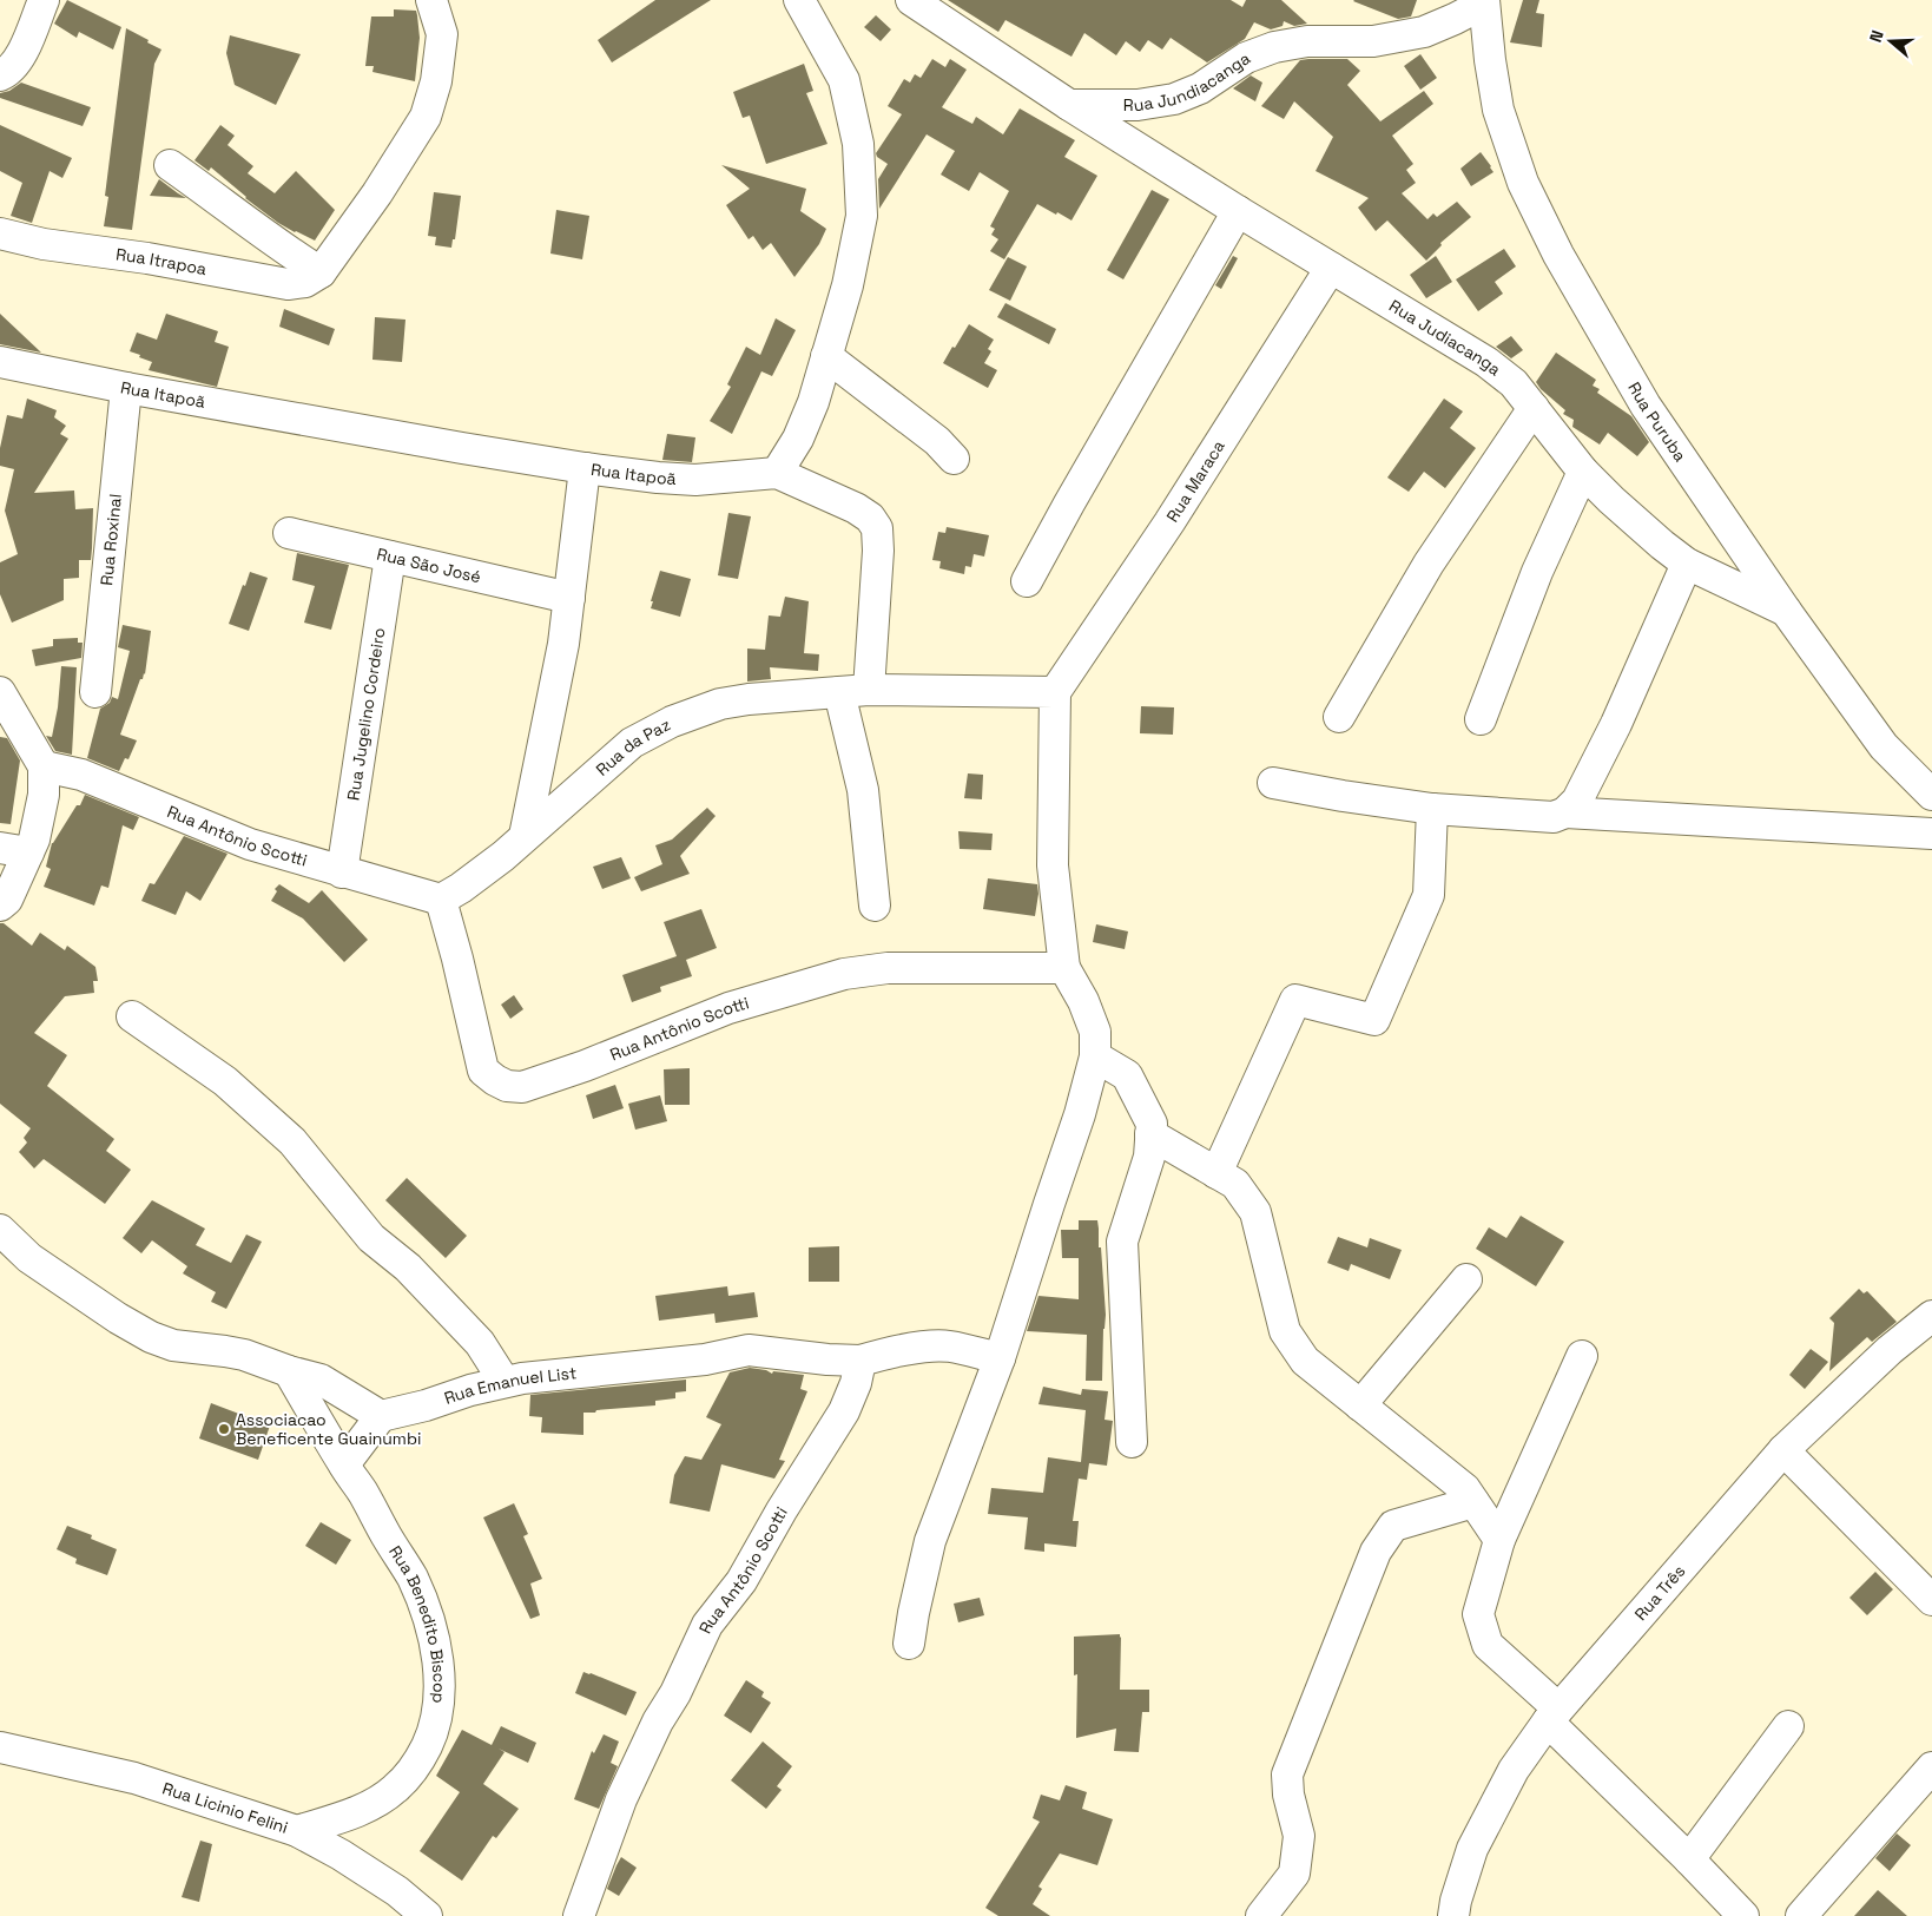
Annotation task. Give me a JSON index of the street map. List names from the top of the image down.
{
  "streets": {
    "street": [
      "Rua Jundiacanga",
      "Rua Itrapoa",
      "Rua Judiacanga",
      "Rua Itapoã",
      "Rua Puruba",
      "Rua Maraca",
      "Rua Roxinal",
      "Rua São José",
      "Rua Jugelino Cordeiro",
      "Rua da Paz",
      "Rua Antônio Scotti",
      "Rua Emanuel List",
      "Rua Três",
      "Rua Benedito Biscop",
      "Rua Licinio Felini"
    ]
  },
  "crossings": [
    ["Rua Jundiacanga", "Rua Judiacanga"],
    ["Rua Jundiacanga", "Rua Puruba"],
    ["Rua Judiacanga", "Rua Puruba"],
    ["Rua Judiacanga", "Rua Maraca"],
    ["Rua Itapoã", "Rua Roxinal"],
    ["Rua Maraca", "Rua da Paz"],
    ["Rua São José", "Rua Jugelino Cordeiro"],
    ["Rua Jugelino Cordeiro", "Rua Antônio Scotti"],
    ["Rua da Paz", "Rua Antônio Scotti"],
    ["Rua Antônio Scotti", "Rua Emanuel List"],
    ["Rua Benedito Biscop", "Rua Licinio Felini"]
  ],
  "places": ["Associacao Beneficente Guainumbi"],
  "north": "left"
}
